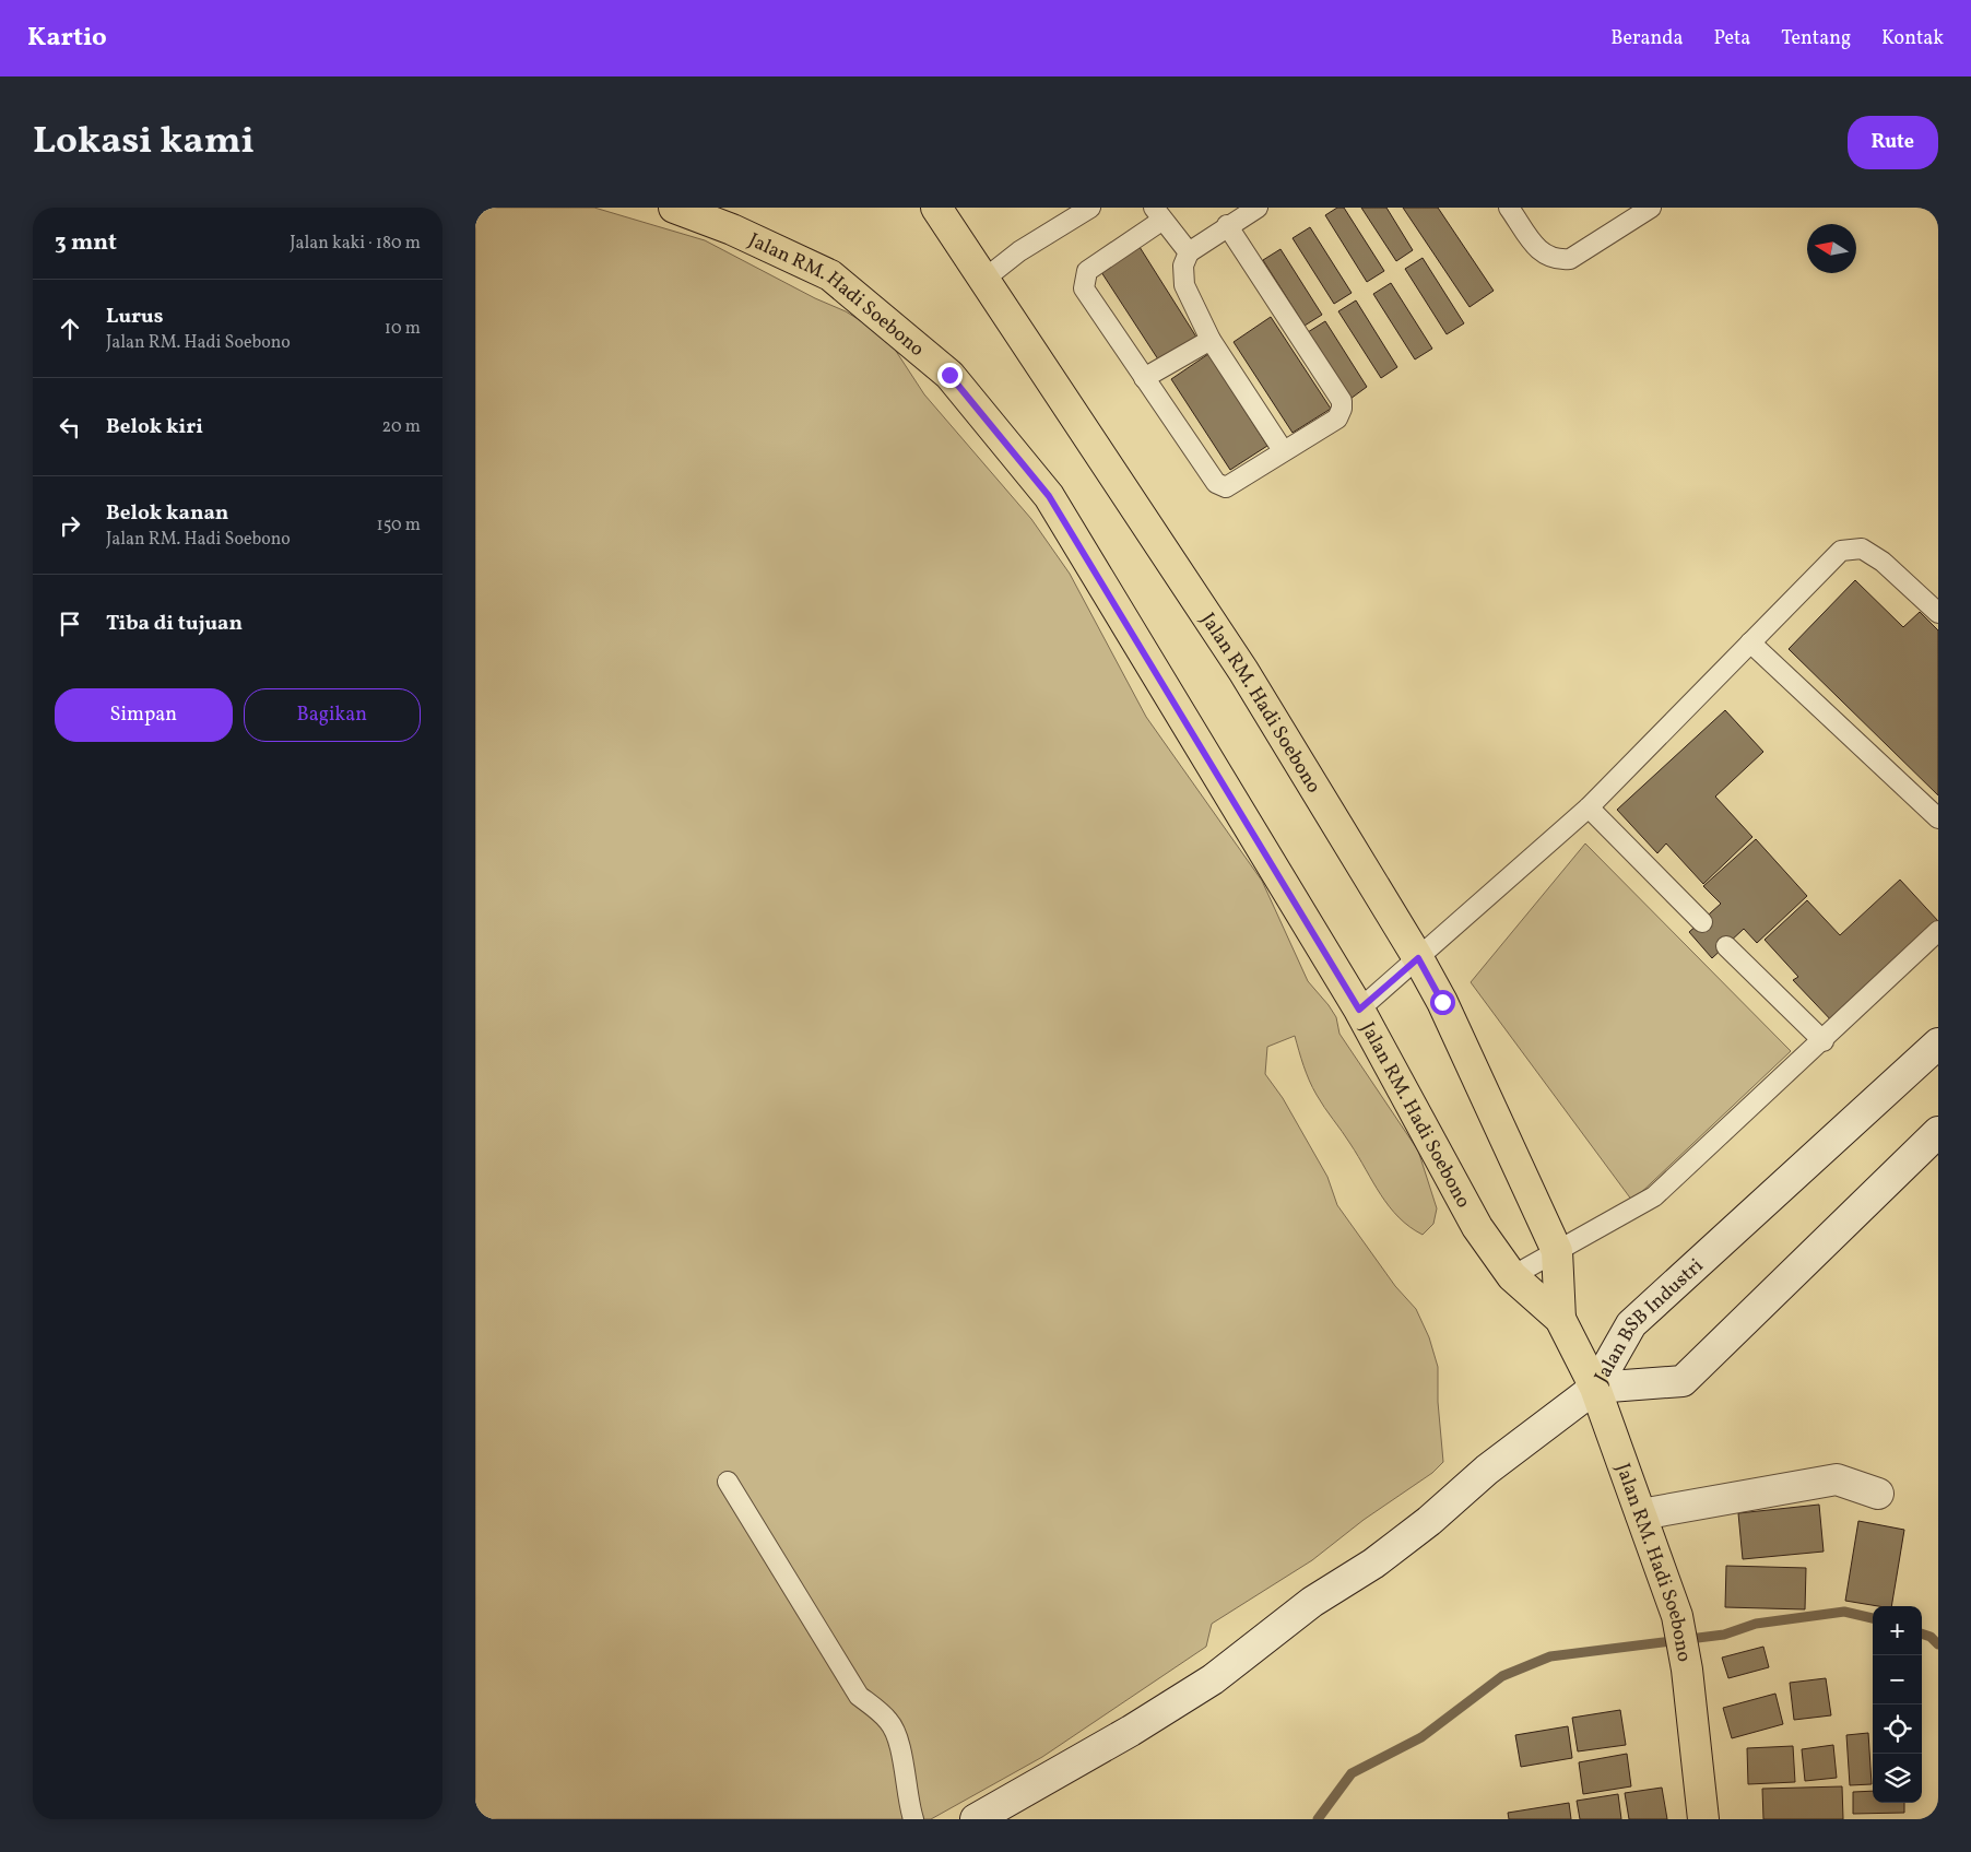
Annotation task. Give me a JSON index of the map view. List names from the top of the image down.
{
  "streets": {
    "main road": ["Jalan RM. Hadi Soebono"],
    "street": ["Jalan BSB Industri"]
  },
  "crossings": [
    ["Jalan RM. Hadi Soebono", "Jalan BSB Industri"]
  ],
  "north": "left",
  "page": {
    "header": "Kartio",
    "nav": [
      "Beranda",
      "Peta",
      "Tentang",
      "Kontak"
    ],
    "title": "Lokasi kami",
    "buttons": [
      "Rute",
      ["Simpan", "Bagikan"]
    ],
    "heading": ["3 mnt", "Jalan kaki · 180 m"],
    "list": [
      ["Lurus", "Jalan RM. Hadi Soebono", "10 m"],
      ["Belok kiri", "20 m"],
      ["Belok kanan", "Jalan RM. Hadi Soebono", "150 m"],
      "Tiba di tujuan"
    ],
    "map_buttons": ["+", "−"]
  }
}
